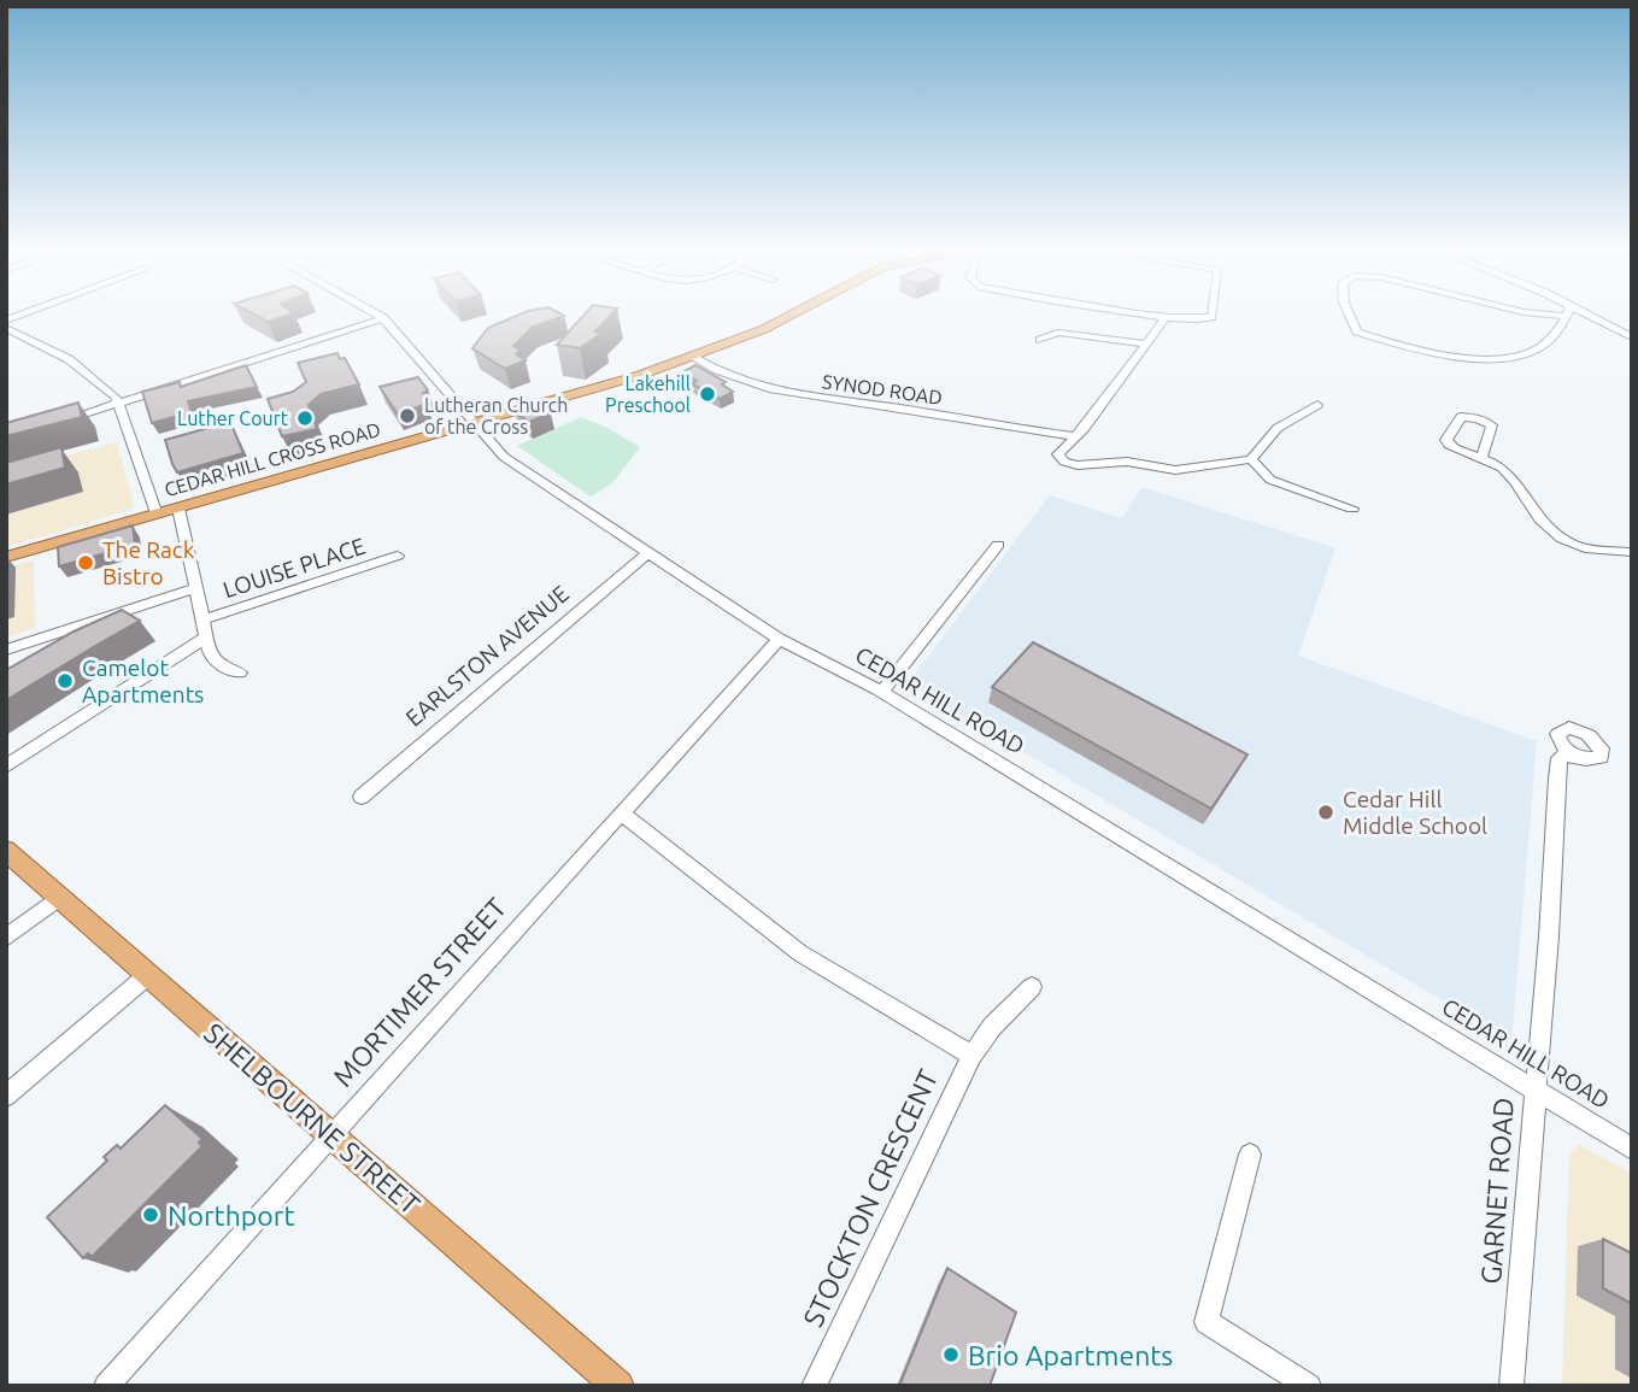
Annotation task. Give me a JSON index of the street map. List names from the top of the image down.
{
  "streets": {
    "main road": ["CEDAR HILL CROSS ROAD", "SHELBOURNE STREET"],
    "street": [
      "SYNOD ROAD",
      "LOUISE PLACE",
      "EARLSTON AVENUE",
      "CEDAR HILL ROAD",
      "MORTIMER STREET",
      "GARNET ROAD",
      "STOCKTON CRESCENT"
    ]
  },
  "crossings": [
    ["SYNOD ROAD", "CEDAR HILL CROSS ROAD"],
    ["CEDAR HILL CROSS ROAD", "CEDAR HILL ROAD"],
    ["EARLSTON AVENUE", "CEDAR HILL ROAD"],
    ["CEDAR HILL ROAD", "MORTIMER STREET"],
    ["CEDAR HILL ROAD", "GARNET ROAD"],
    ["MORTIMER STREET", "SHELBOURNE STREET"],
    ["MORTIMER STREET", "STOCKTON CRESCENT"]
  ],
  "places": [
    "Lakehill Preschool",
    "Lutheran Church of the Cross",
    "Luther Court",
    "The Rack Bistro",
    "Camelot Apartments",
    "Cedar Hill Middle School",
    "Northport",
    "Brio Apartments"
  ]
}
